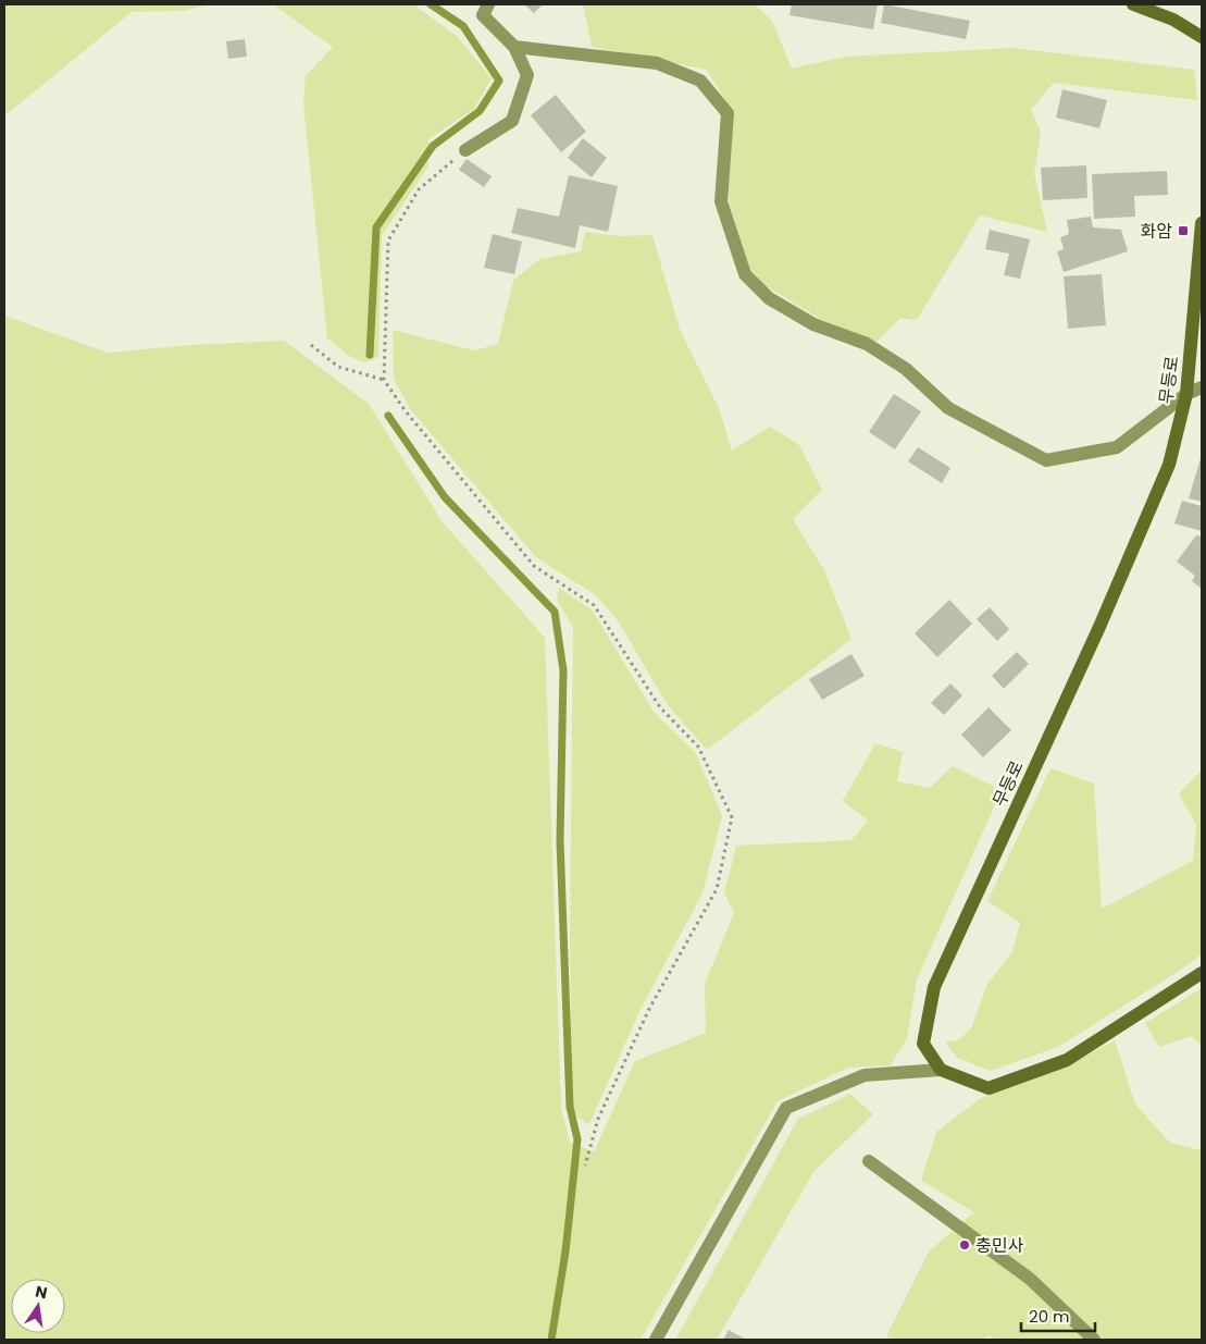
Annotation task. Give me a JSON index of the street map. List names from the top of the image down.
{
  "streets": {
    "main road": ["무등로"]
  },
  "places": {
    "transit": ["화암"],
    "other": ["충민사"]
  },
  "scale_bar": "20 m",
  "north": "top"
}
